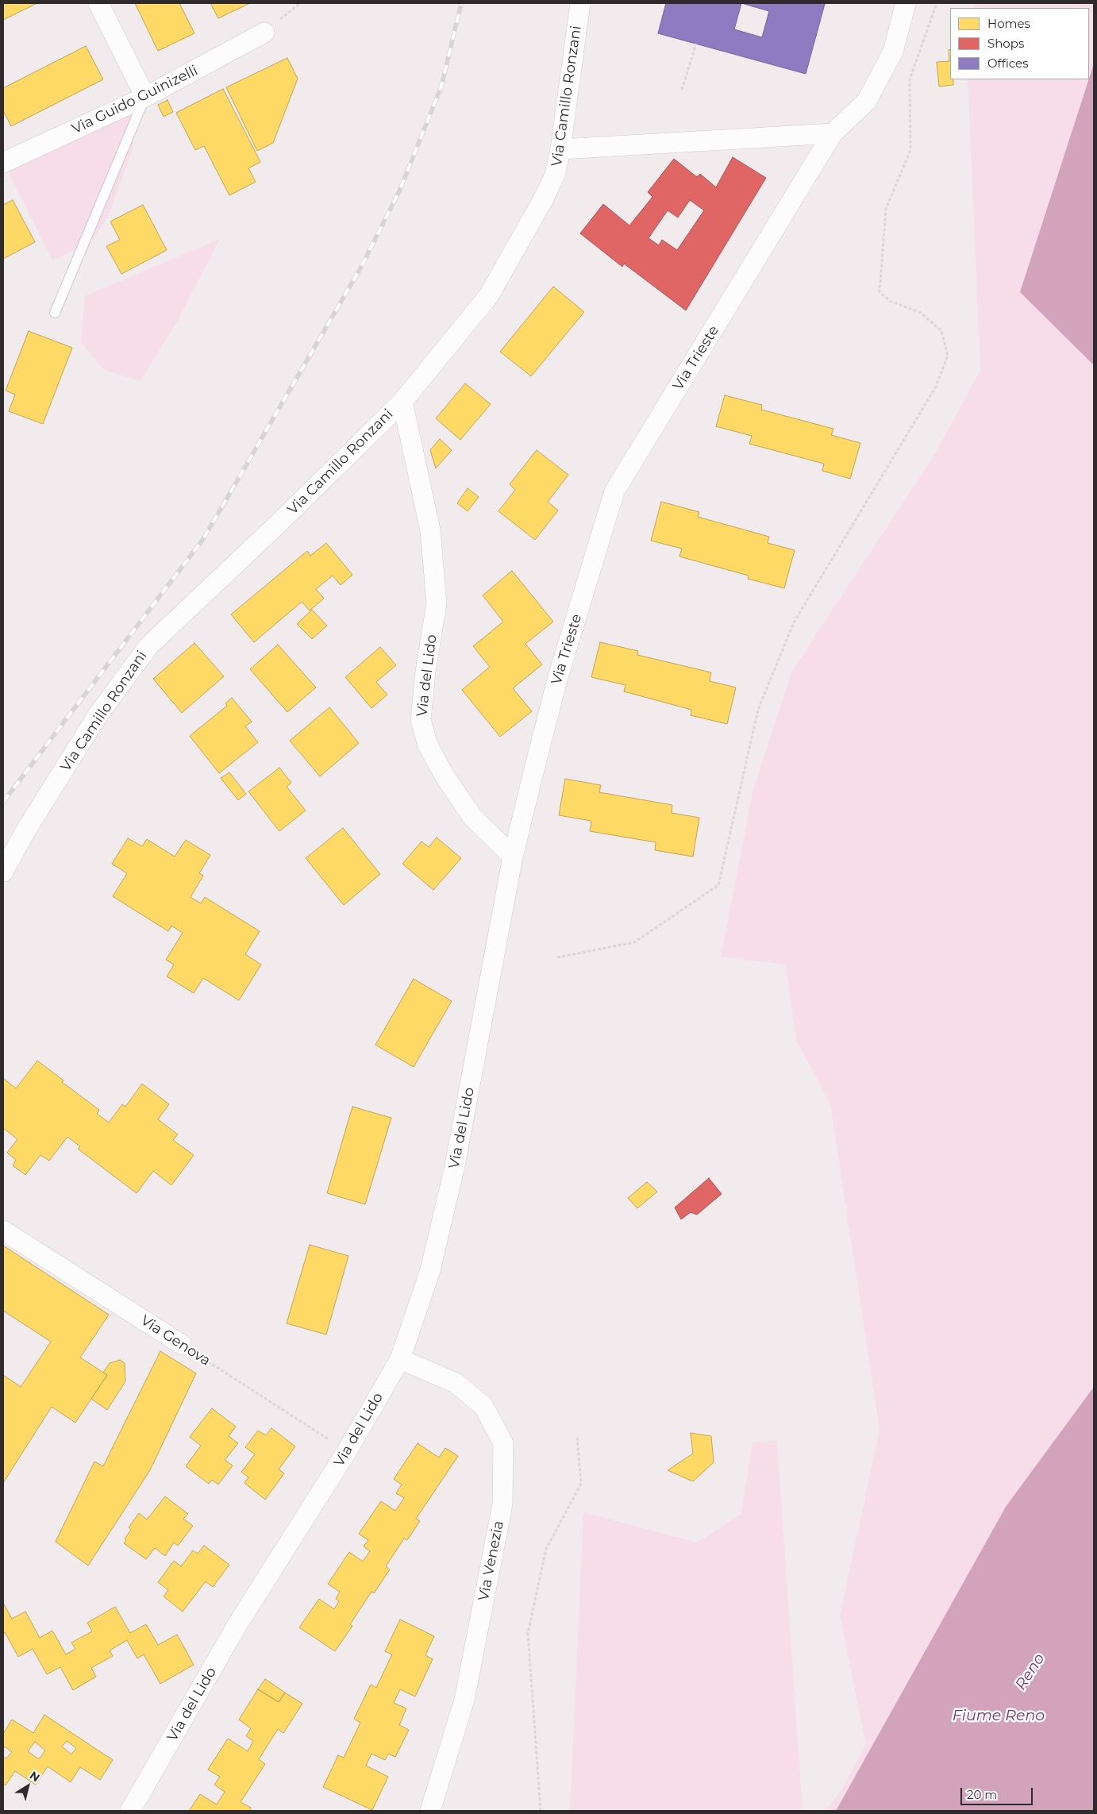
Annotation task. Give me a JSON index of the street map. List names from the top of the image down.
{
  "streets": {
    "street": [
      "Via Camillo Ronzani",
      "Via Guido Guinizelli",
      "Via Trieste",
      "Via del Lido",
      "Via Genova",
      "Via Venezia"
    ]
  },
  "crossings": [
    ["Via Camillo Ronzani", "Via del Lido"],
    ["Via Trieste", "Via del Lido"],
    ["Via del Lido", "Via Genova"],
    ["Via del Lido", "Via Venezia"]
  ],
  "water": ["Reno", "Fiume Reno"],
  "legend": ["Homes", "Shops", "Offices"],
  "scale_bar": "20 m",
  "north": "top right"
}
